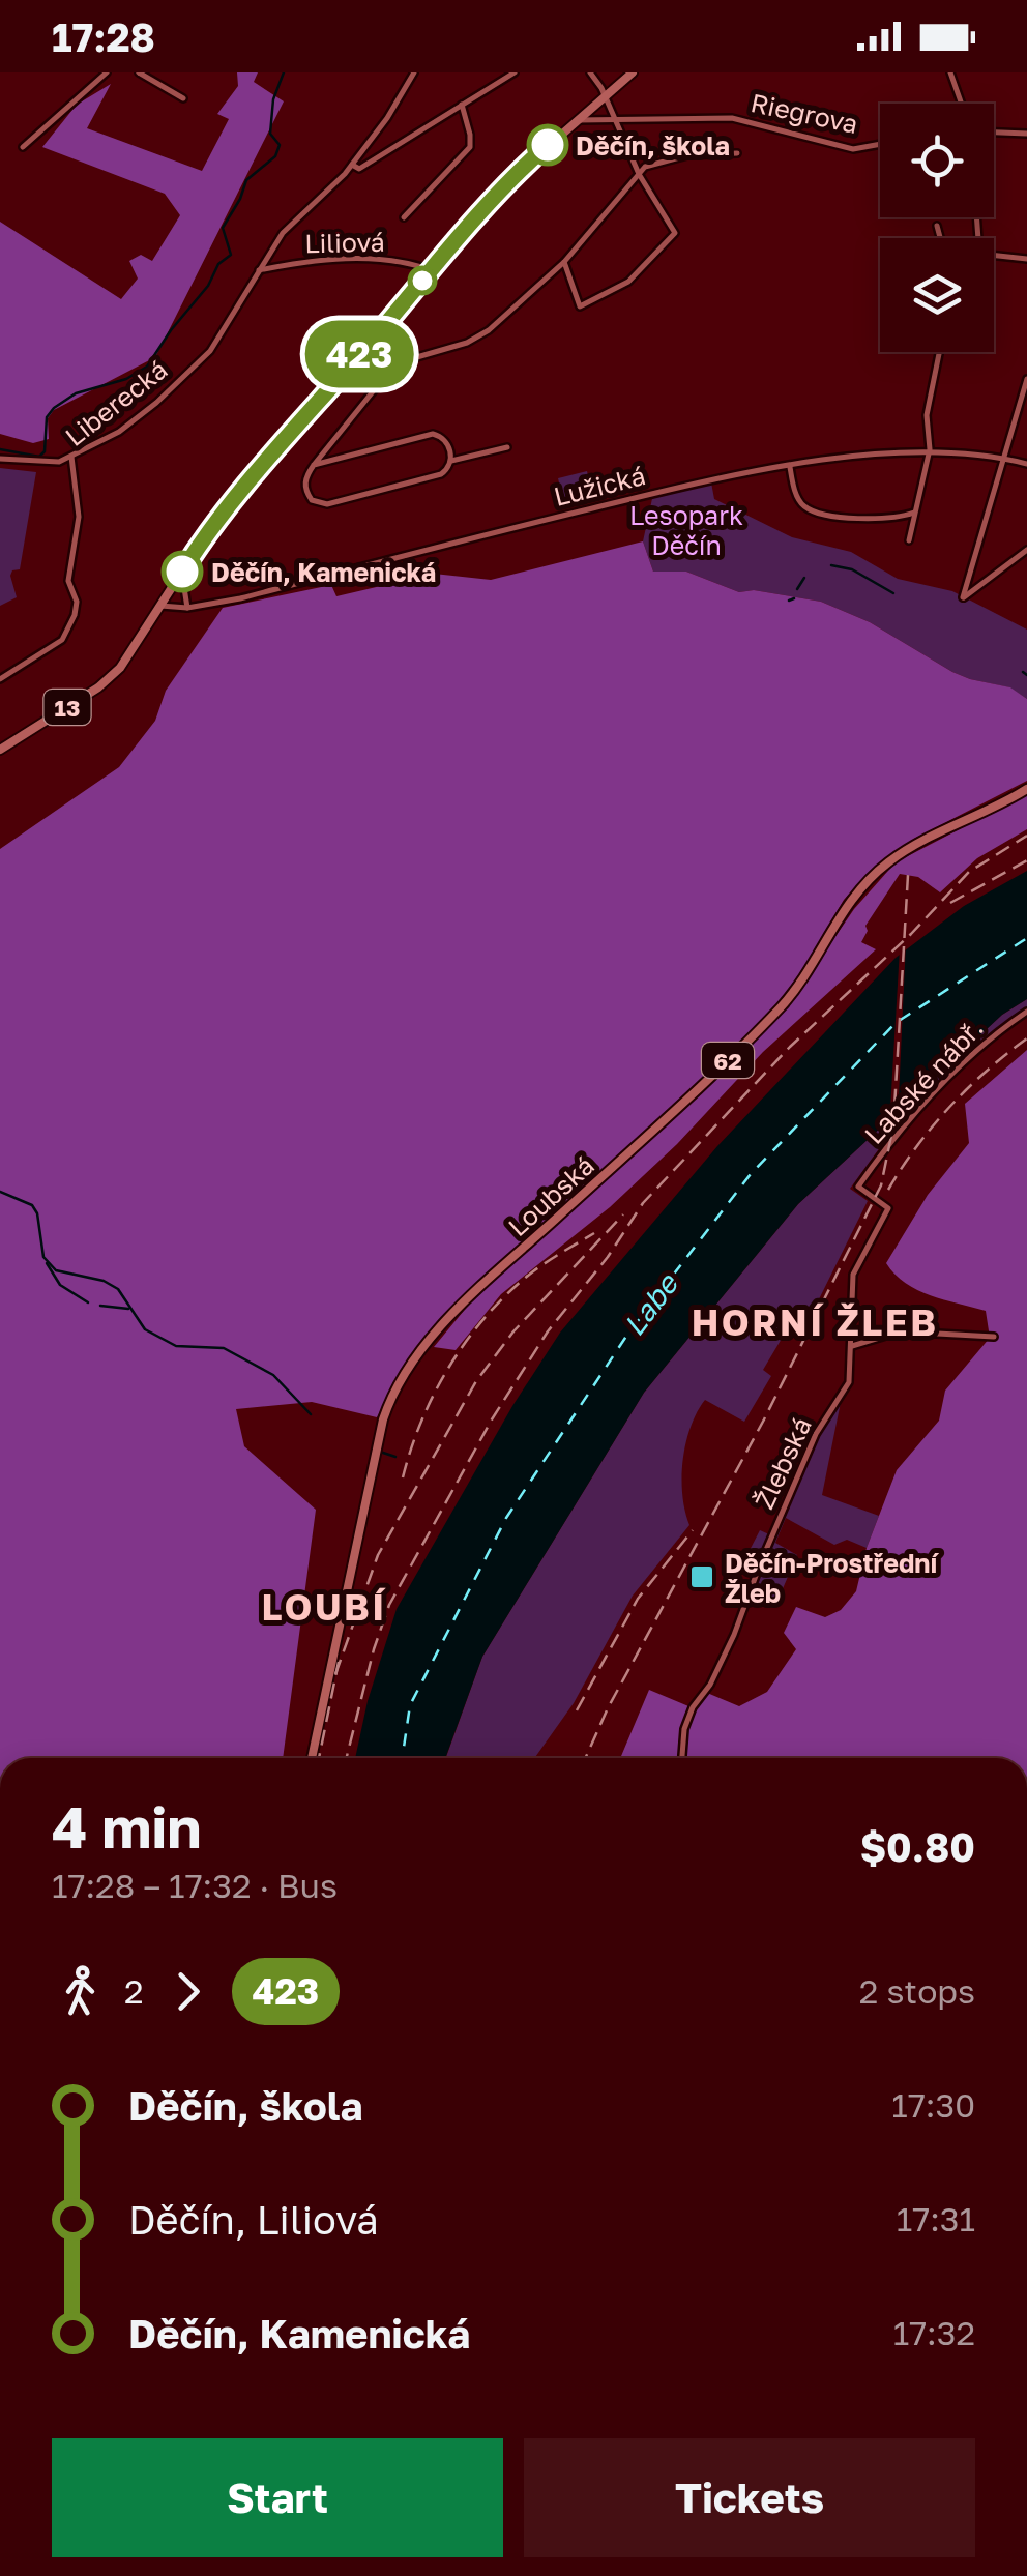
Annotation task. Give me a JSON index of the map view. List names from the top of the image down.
{
  "streets": {
    "main road": ["13", "62", "Loubská"],
    "street": [
      "Riegrova",
      "Liliová",
      "Liberecká",
      "Lužická",
      "Labské nábř.",
      "Žlebská"
    ]
  },
  "crossings": [
    ["Riegrova", "13"],
    ["Liliová", "Liberecká"],
    ["Liliová", "13"],
    ["Lužická", "13"],
    ["Labské nábř.", "Žlebská"]
  ],
  "districts": ["HORNÍ ŽLEB", "LOUBÍ"],
  "water": ["Labe"],
  "parks": ["Lesopark Děčín"],
  "places": {
    "other": ["Děčín, škola", "Děčín, Kamenická"],
    "transit": ["Děčín-Prostřední Žleb"]
  },
  "lines": ["bus line 423"],
  "page": {
    "status": "17:28",
    "on_map": "423",
    "heading": ["4 min", "17:28 – 17:32 · Bus", "$0.80"],
    "legs": ["2", "423", "2 stops"],
    "list": [
      {
        "name": "Děčín, škola",
        "value": "17:30"
      },
      {
        "name": "Děčín, Liliová",
        "value": "17:31"
      },
      {
        "name": "Děčín, Kamenická",
        "value": "17:32"
      }
    ],
    "buttons": ["Start", "Tickets"]
  }
}
